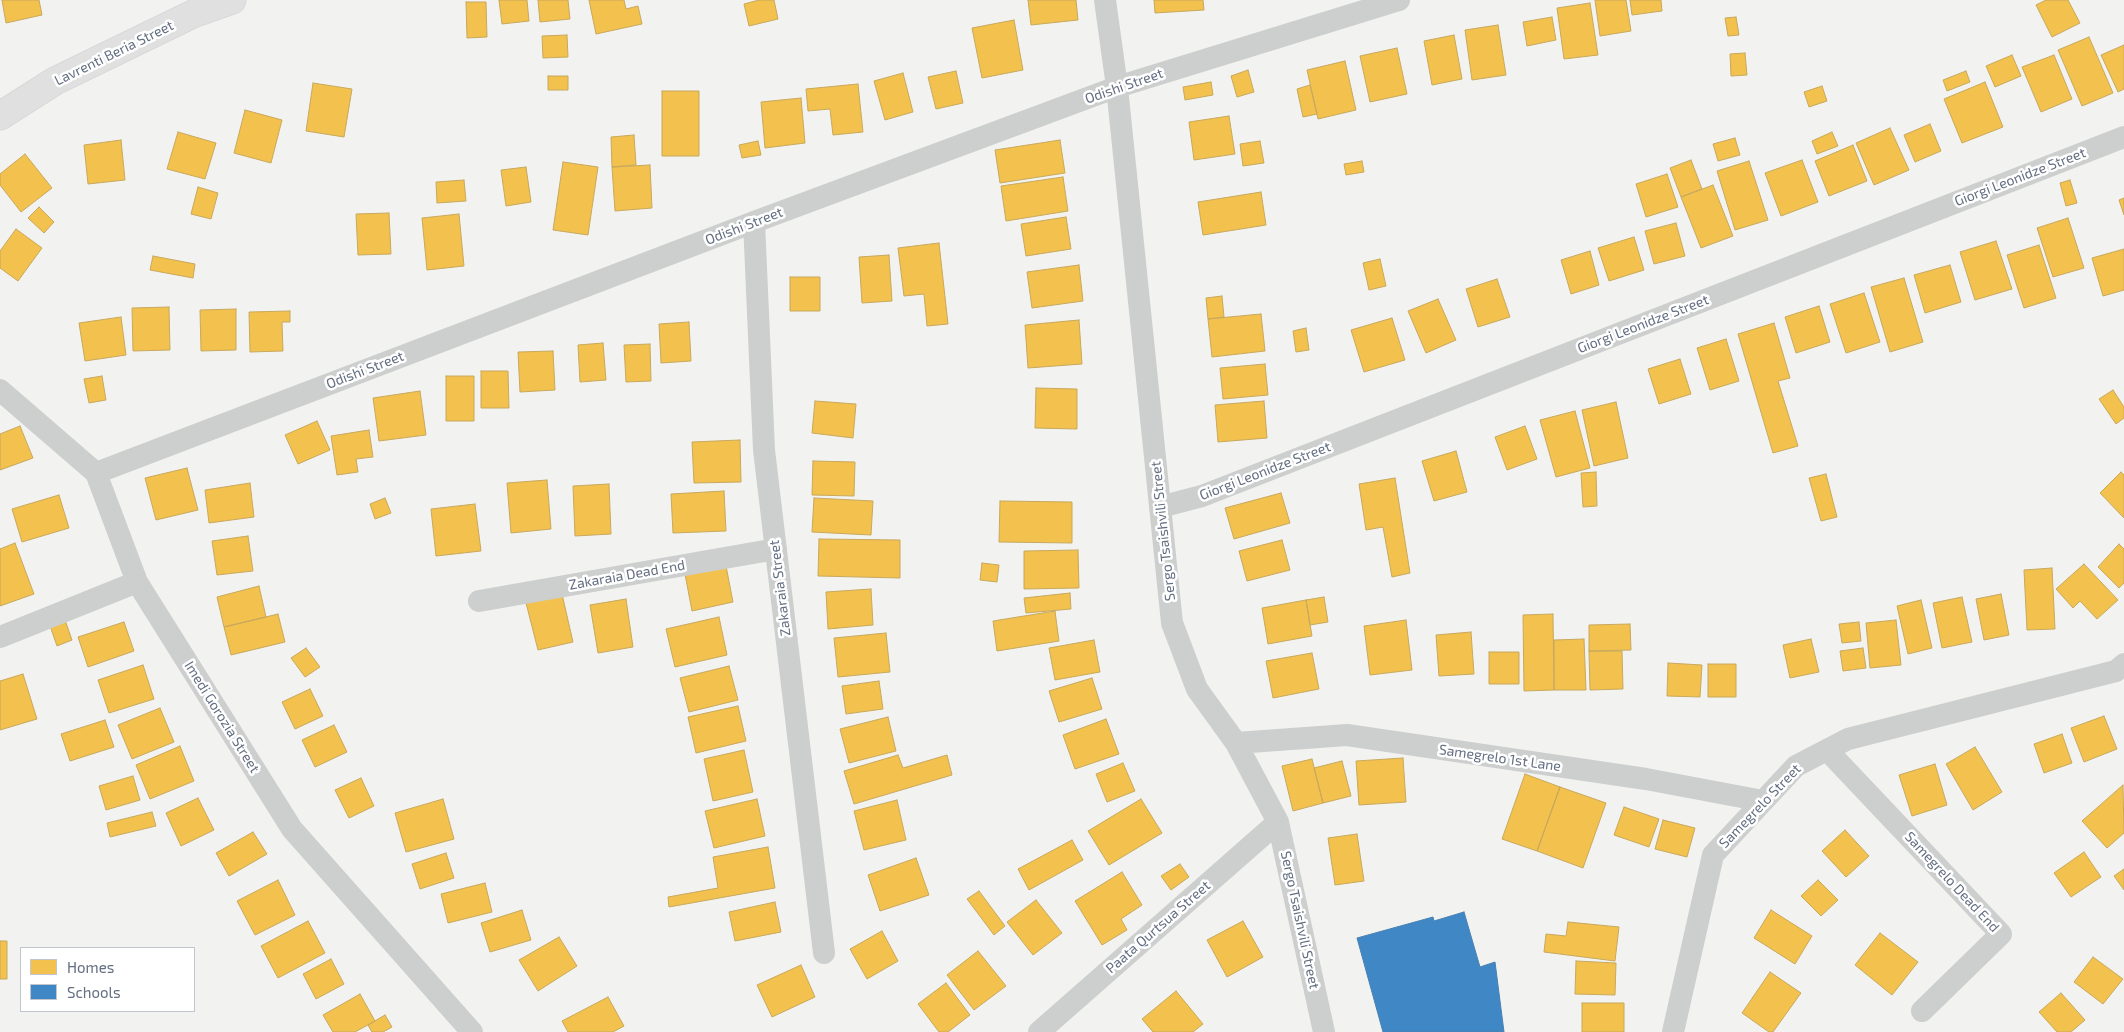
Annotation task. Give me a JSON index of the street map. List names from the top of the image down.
{
  "streets": {
    "main road": ["Lavrenti Beria Street"],
    "street": [
      "Odishi Street",
      "Giorgi Leonidze Street",
      "Sergo Tsaishvili Street",
      "Zakaraia Dead End",
      "Zakaraia Street",
      "Imedi Gorozia Street",
      "Samegrelo 1st Lane",
      "Samegrelo Street",
      "Samegrelo Dead End",
      "Paata Qurtsua Street"
    ]
  },
  "crossings": [
    ["Odishi Street", "Sergo Tsaishvili Street"],
    ["Odishi Street", "Zakaraia Street"],
    ["Odishi Street", "Imedi Gorozia Street"],
    ["Giorgi Leonidze Street", "Sergo Tsaishvili Street"],
    ["Sergo Tsaishvili Street", "Samegrelo 1st Lane"],
    ["Sergo Tsaishvili Street", "Paata Qurtsua Street"],
    ["Zakaraia Dead End", "Zakaraia Street"],
    ["Samegrelo 1st Lane", "Samegrelo Street"],
    ["Samegrelo Street", "Samegrelo Dead End"]
  ],
  "legend": ["Homes", "Schools"]
}
